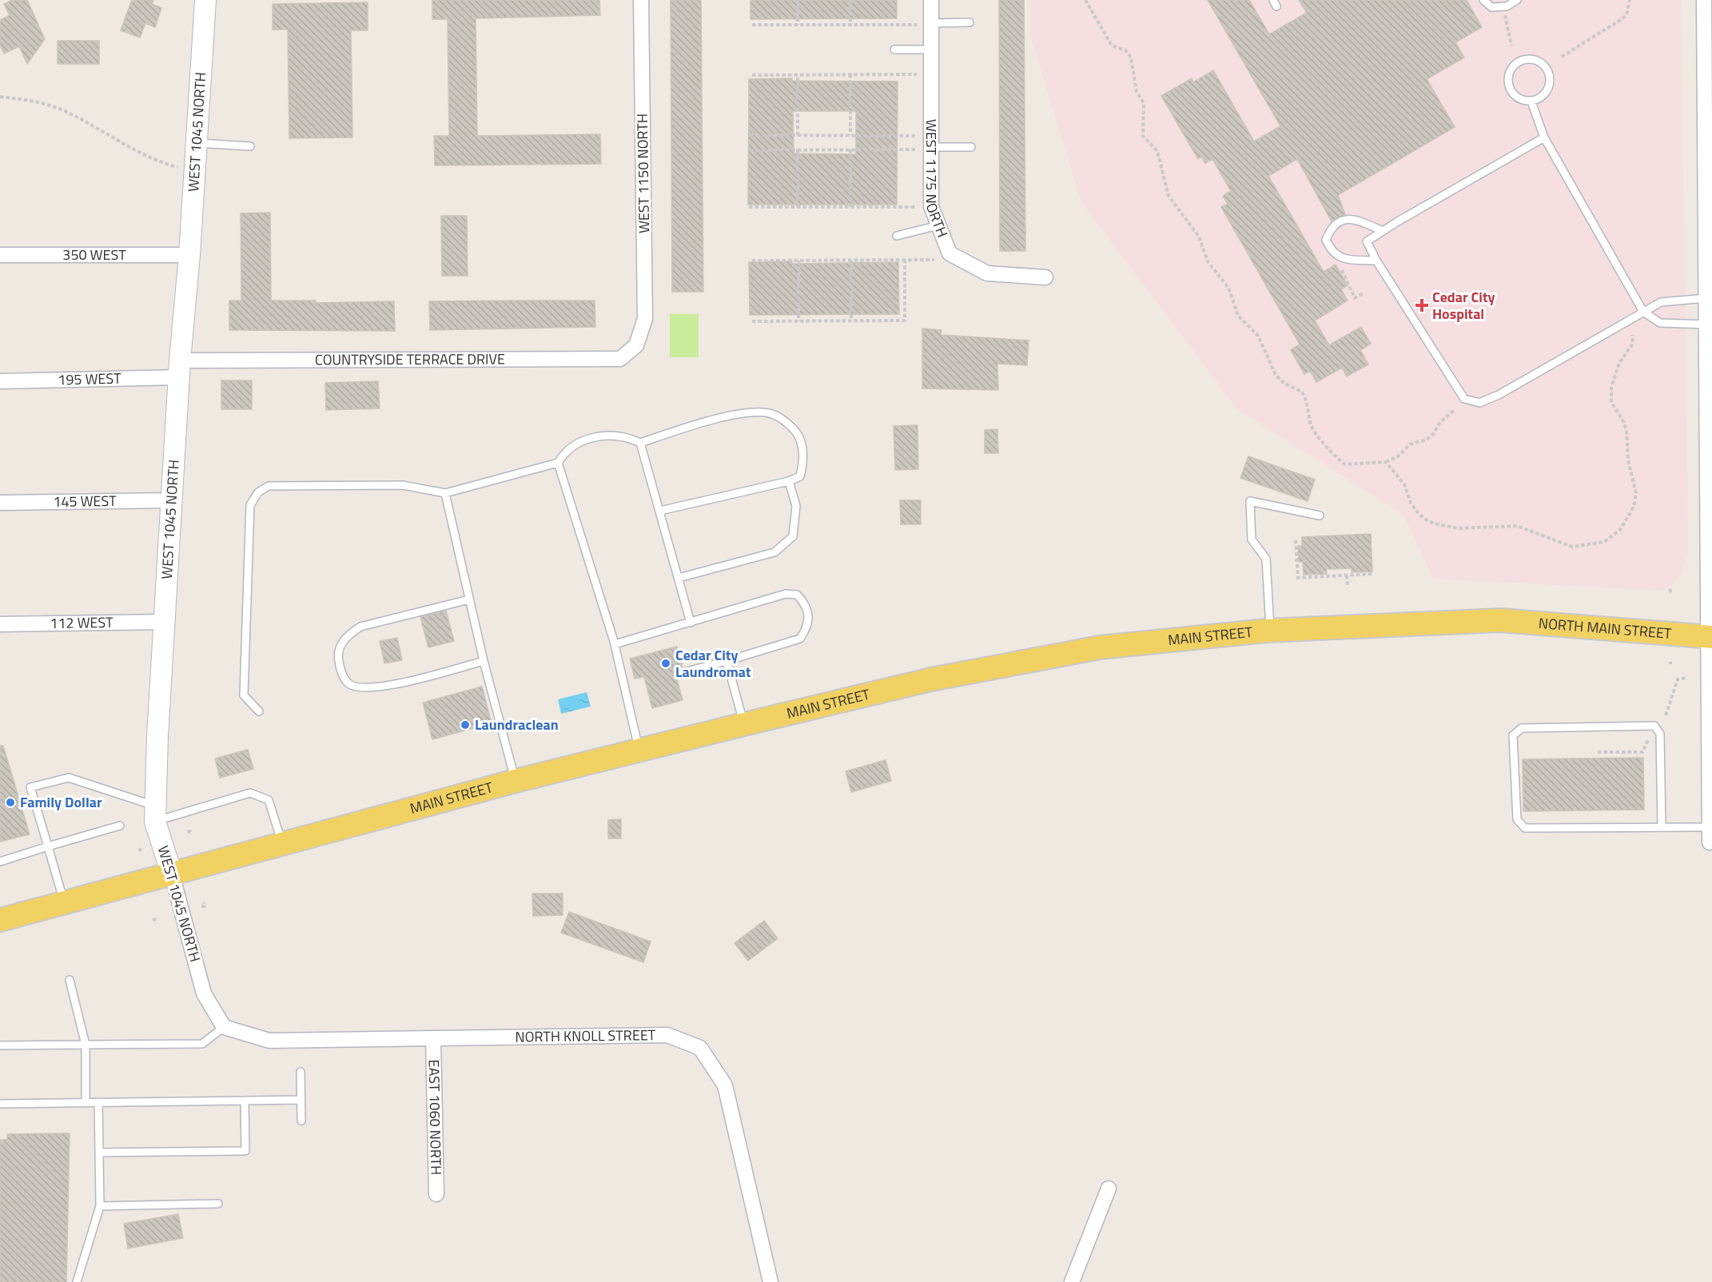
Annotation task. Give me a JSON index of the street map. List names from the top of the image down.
{
  "streets": {
    "main road": ["WEST 1045 NORTH", "NORTH MAIN STREET", "MAIN STREET"],
    "street": [
      "WEST 1150 NORTH",
      "WEST 1175 NORTH",
      "350 WEST",
      "COUNTRYSIDE TERRACE DRIVE",
      "195 WEST",
      "145 WEST",
      "112 WEST",
      "NORTH KNOLL STREET",
      "EAST 1060 NORTH"
    ]
  },
  "crossings": [
    ["WEST 1045 NORTH", "350 WEST"],
    ["WEST 1045 NORTH", "COUNTRYSIDE TERRACE DRIVE"],
    ["WEST 1045 NORTH", "195 WEST"],
    ["WEST 1045 NORTH", "145 WEST"],
    ["WEST 1045 NORTH", "112 WEST"],
    ["WEST 1045 NORTH", "MAIN STREET"],
    ["WEST 1045 NORTH", "NORTH KNOLL STREET"],
    ["WEST 1150 NORTH", "COUNTRYSIDE TERRACE DRIVE"],
    ["COUNTRYSIDE TERRACE DRIVE", "195 WEST"],
    ["NORTH MAIN STREET", "MAIN STREET"],
    ["NORTH KNOLL STREET", "EAST 1060 NORTH"]
  ],
  "places": {
    "health": ["Cedar City Hospital"],
    "other": ["Cedar City Laundromat", "Laundraclean", "Family Dollar"]
  }
}
